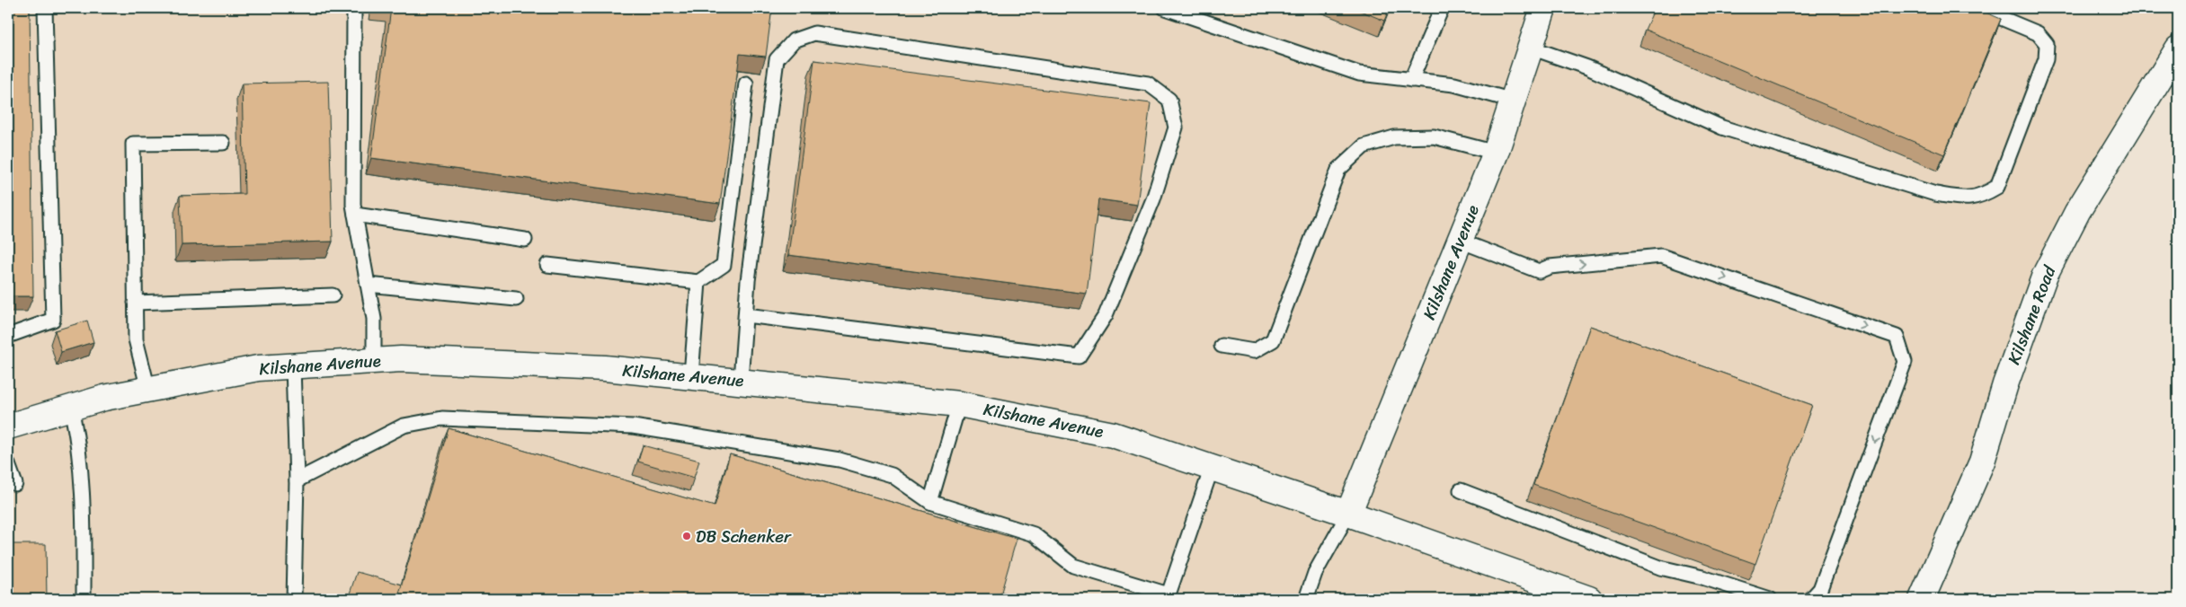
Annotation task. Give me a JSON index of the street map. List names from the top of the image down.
{
  "streets": {
    "street": ["Kilshane Avenue", "Kilshane Road"]
  },
  "places": ["DB Schenker"]
}
